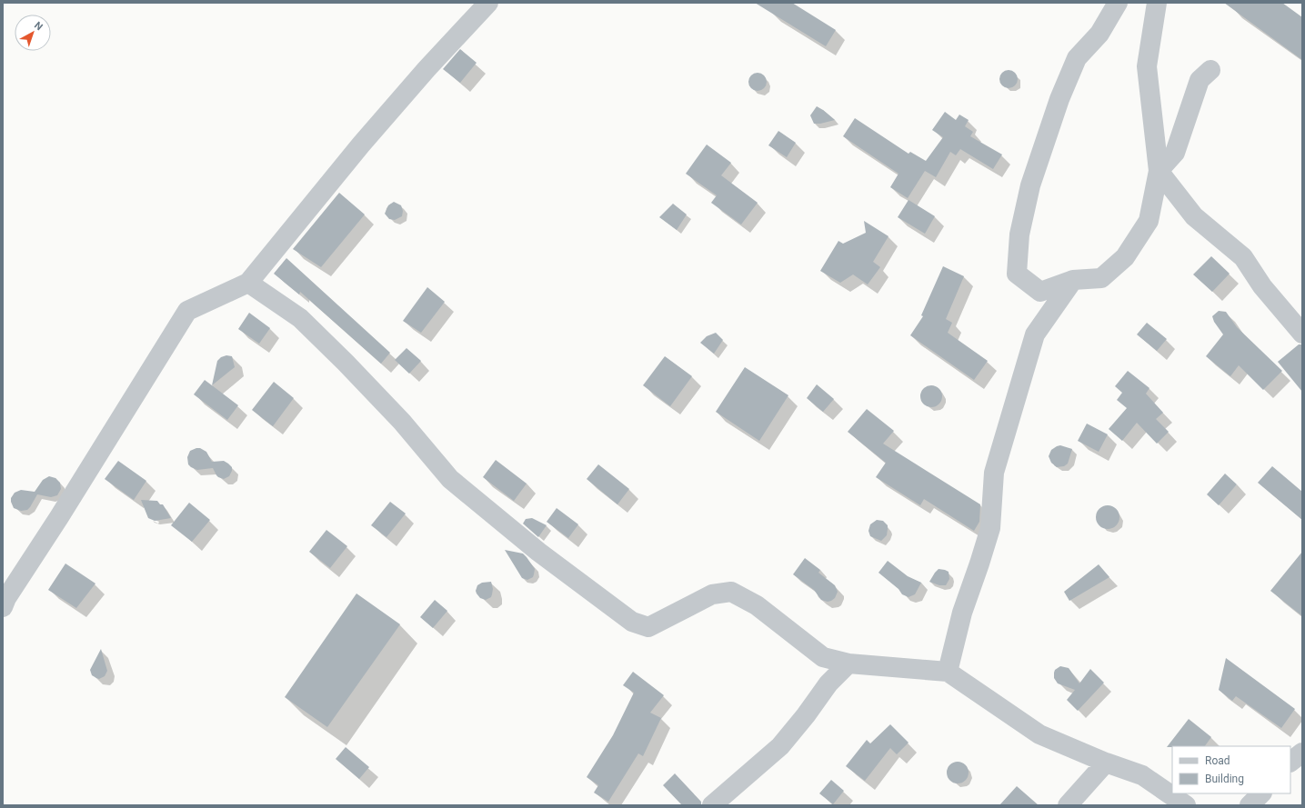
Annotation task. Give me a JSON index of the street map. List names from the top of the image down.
{
  "legend": ["Road", "Building"],
  "north": "top right"
}
